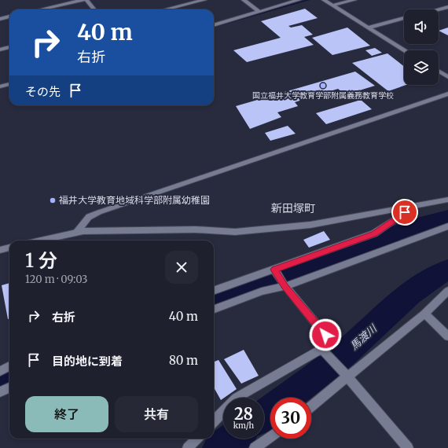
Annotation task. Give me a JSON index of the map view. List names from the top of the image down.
{
  "districts": ["新田塚町"],
  "water": ["馬渡川"],
  "places": ["国立福井大学教育学部附属義務教育学校", "福井大学教育地域科学部附属幼稚園"],
  "page": {
    "turn": ["40 m", "右折"],
    "then": "その先",
    "heading": ["1 分", "120 m · 09:03"],
    "list": [
      {
        "name": "右折",
        "value": "40 m"
      },
      {
        "name": "目的地に到着",
        "value": "80 m"
      }
    ],
    "buttons": ["終了", "共有"],
    "speed": "28 km/h",
    "limit": "30"
  }
}
